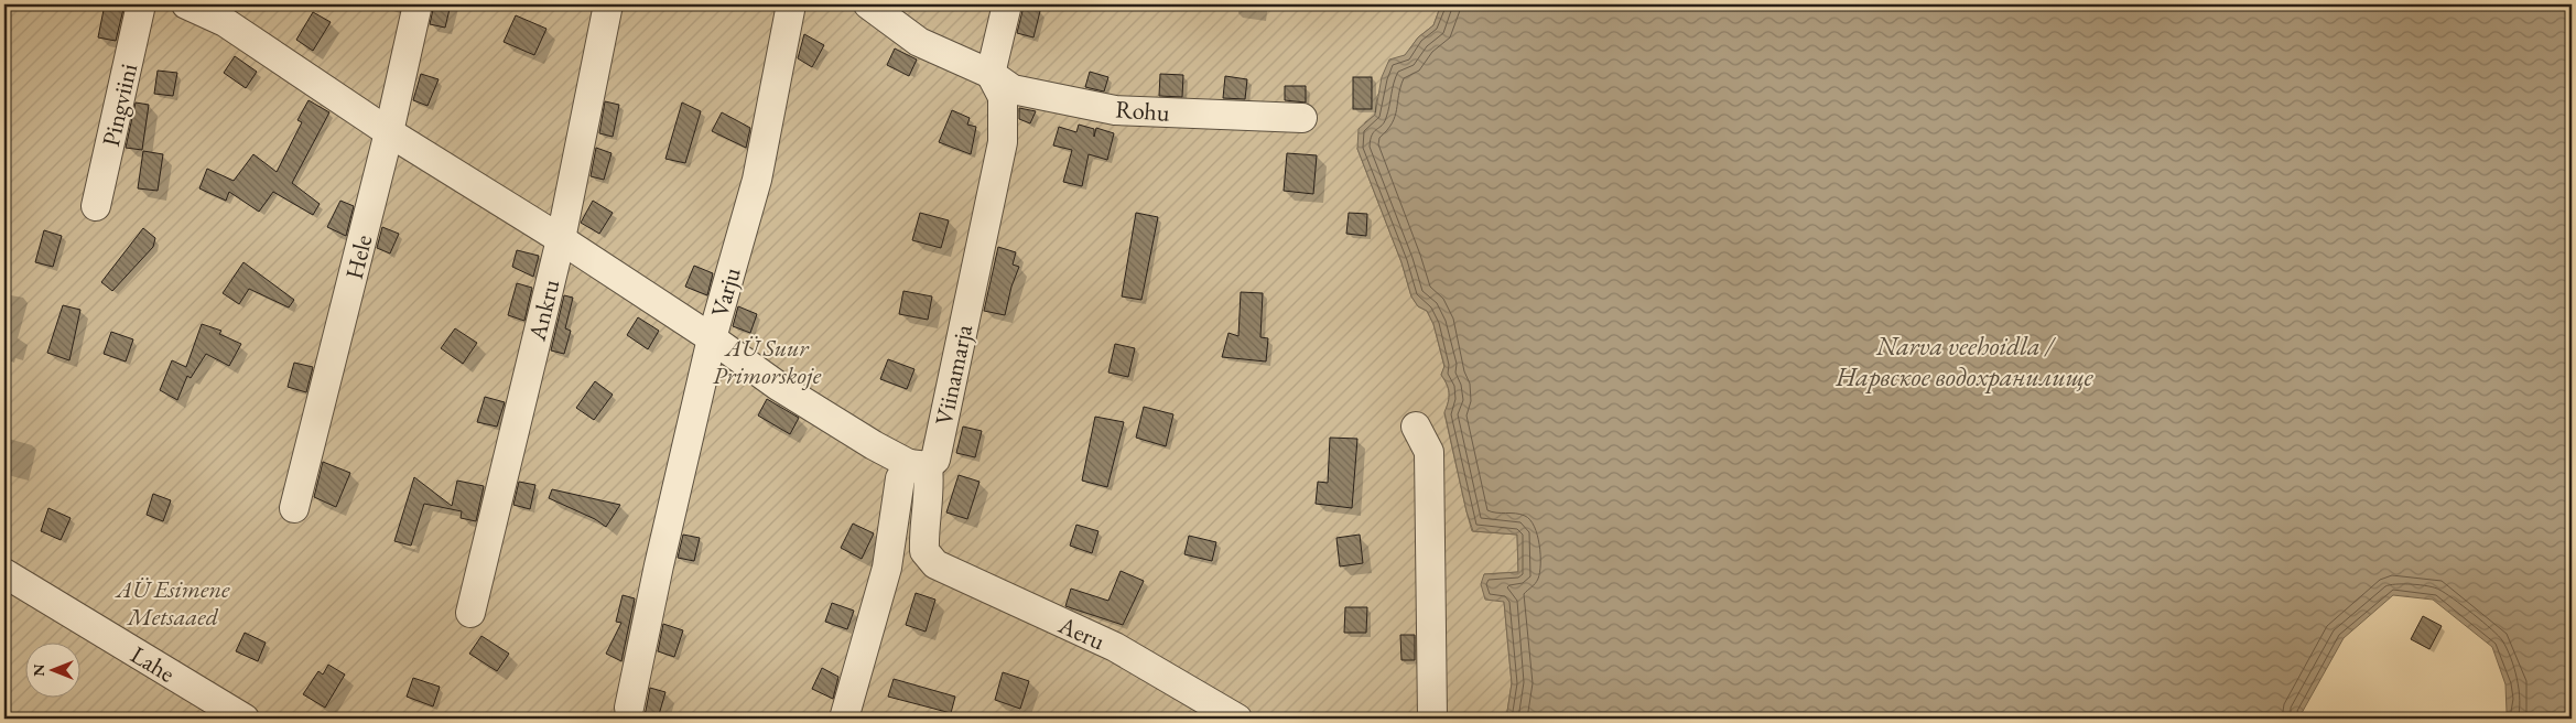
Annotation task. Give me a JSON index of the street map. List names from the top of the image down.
{
  "streets": {
    "street": [
      "Pingviini",
      "Rohu",
      "Hele",
      "Varju",
      "Ankru",
      "Viinamarja",
      "Aeru",
      "Lahe"
    ]
  },
  "crossings": [
    ["Rohu", "Viinamarja"],
    ["Viinamarja", "Aeru"]
  ],
  "water": ["Narva veehoidla / Нарвское водохранилище"],
  "parks": ["AÜ Suur Primorskoje", "AÜ Esimene Metsaaed"],
  "north": "left"
}
